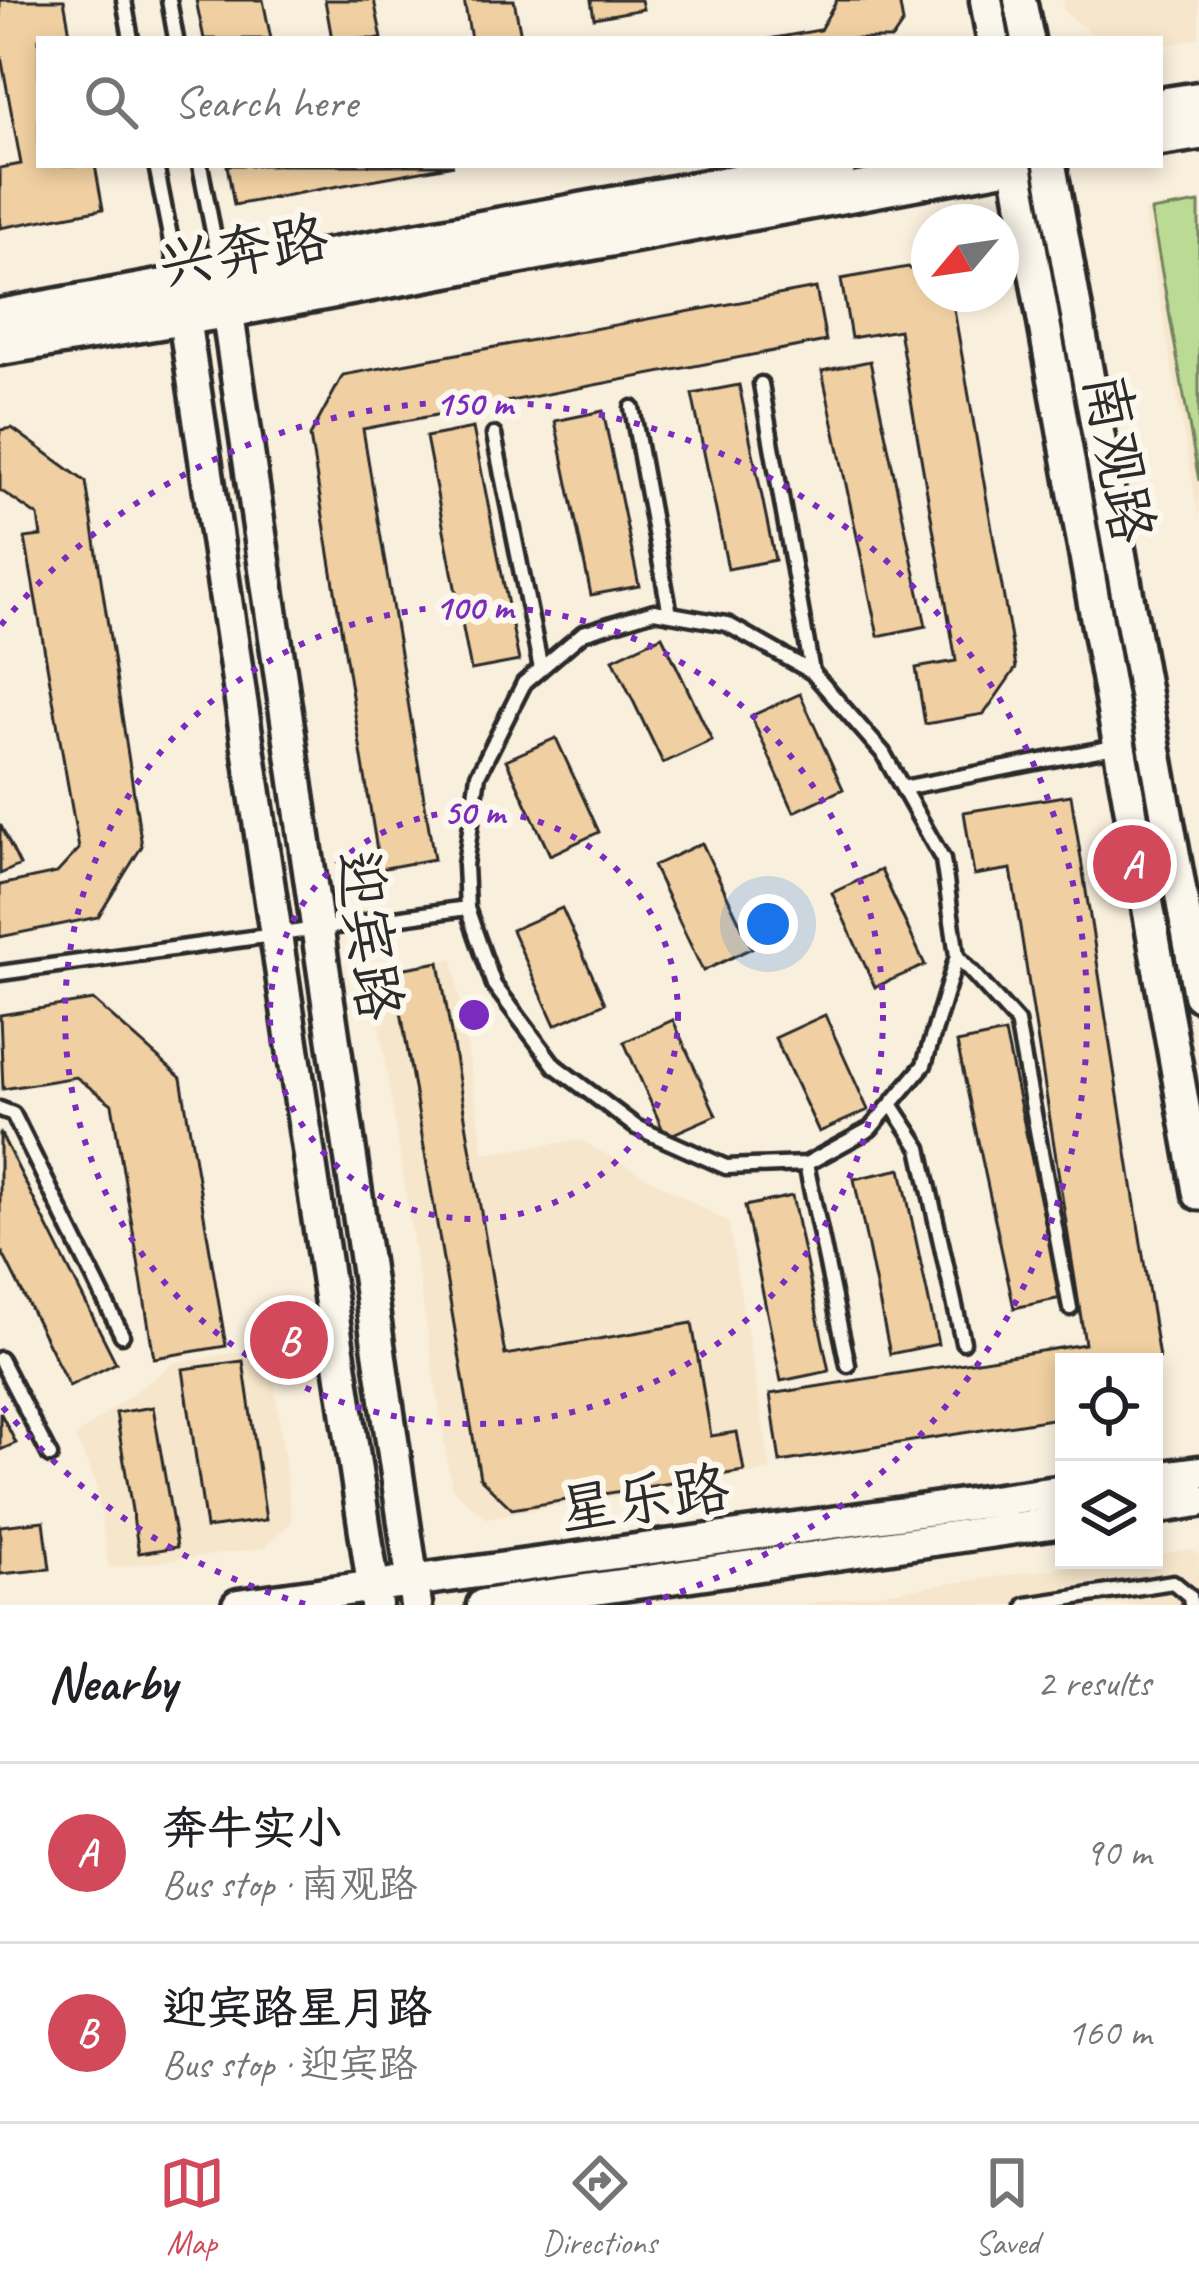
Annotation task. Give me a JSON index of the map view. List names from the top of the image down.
{
  "streets": {
    "main road": ["兴奔路"],
    "street": ["南观路", "迎宾路", "星乐路"]
  },
  "crossings": [
    ["兴奔路", "迎宾路"],
    ["迎宾路", "星乐路"]
  ],
  "north": "bottom left",
  "page": {
    "search": "Search here",
    "pins": ["A", "B"],
    "heading": ["Nearby", "2 results"],
    "list": [
      {
        "mark": "A",
        "name": "奔牛实小",
        "note": "Bus stop · 南观路",
        "value": "90 m"
      },
      {
        "mark": "B",
        "name": "迎宾路星月路",
        "note": "Bus stop · 迎宾路",
        "value": "160 m"
      }
    ],
    "nav": ["Map", "Directions", "Saved"]
  },
  "rings": ["150 m", "100 m", "50 m"]
}
